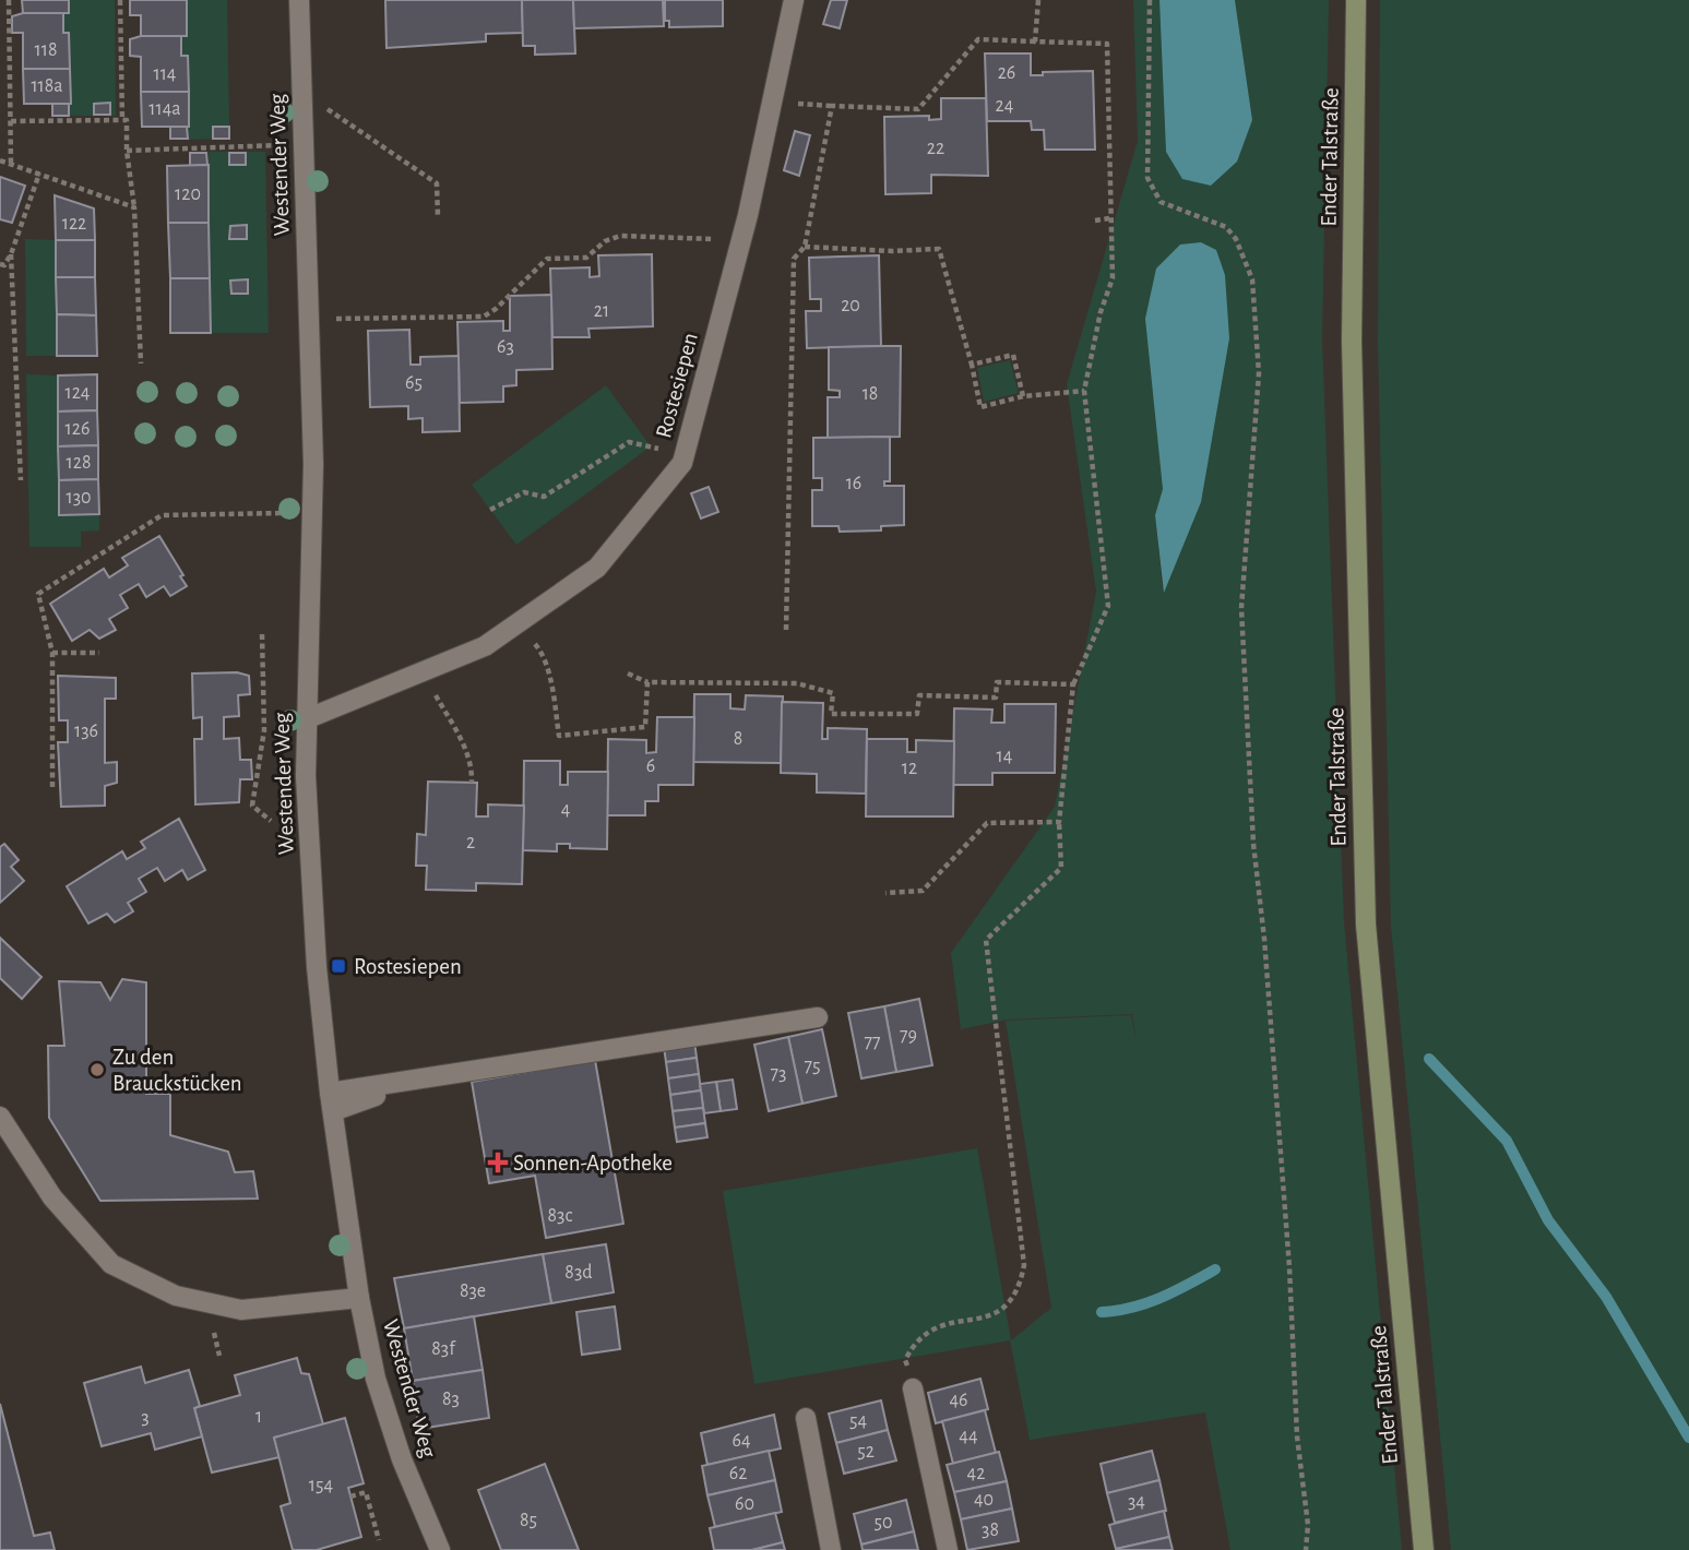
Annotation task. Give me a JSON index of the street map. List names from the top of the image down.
{
  "streets": {
    "main road": ["Ender Talstraße"],
    "street": ["Westender Weg", "Rostesiepen"]
  },
  "crossings": [
    ["Westender Weg", "Rostesiepen"]
  ],
  "places": {
    "transit": ["Rostesiepen"],
    "other": ["Zu den Brauckstücken"],
    "health": ["Sonnen-Apotheke"]
  },
  "house_numbers": [
    "118",
    "26",
    "114",
    "118a",
    "24",
    "114a",
    "22",
    "120",
    "122",
    "20",
    "21",
    "63",
    "65",
    "124",
    "18",
    "126",
    "128",
    "16",
    "130",
    "136",
    "8",
    "14",
    "6",
    "12",
    "4",
    "2",
    "79",
    "77",
    "75",
    "73",
    "83c",
    "83d",
    "83e",
    "83f",
    "83",
    "46",
    "1",
    "3",
    "54",
    "44",
    "64",
    "52",
    "62",
    "42",
    "154",
    "40",
    "34",
    "60",
    "85",
    "50",
    "38"
  ]
}
